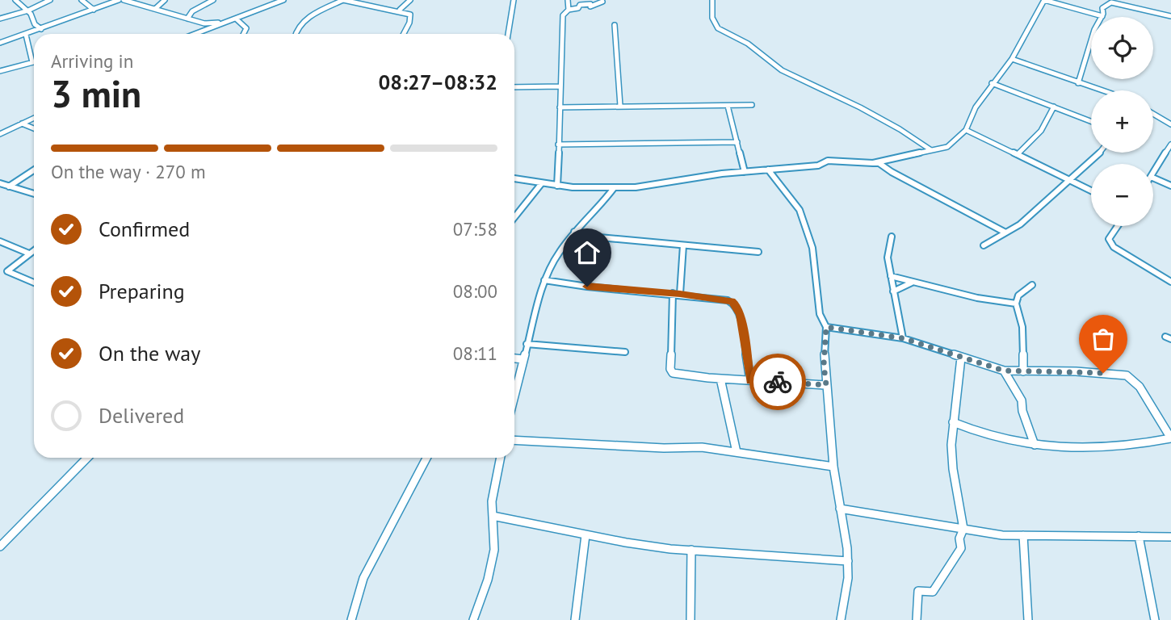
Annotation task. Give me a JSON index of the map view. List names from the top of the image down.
{
  "page": {
    "map_buttons": ["+", "−"],
    "heading": ["3 min", "Arriving in", "08:27–08:32"],
    "bar": "On the way · 270 m",
    "list": [
      ["Confirmed", "07:58"],
      ["Preparing", "08:00"],
      ["On the way", "08:11"],
      "Delivered"
    ]
  }
}
